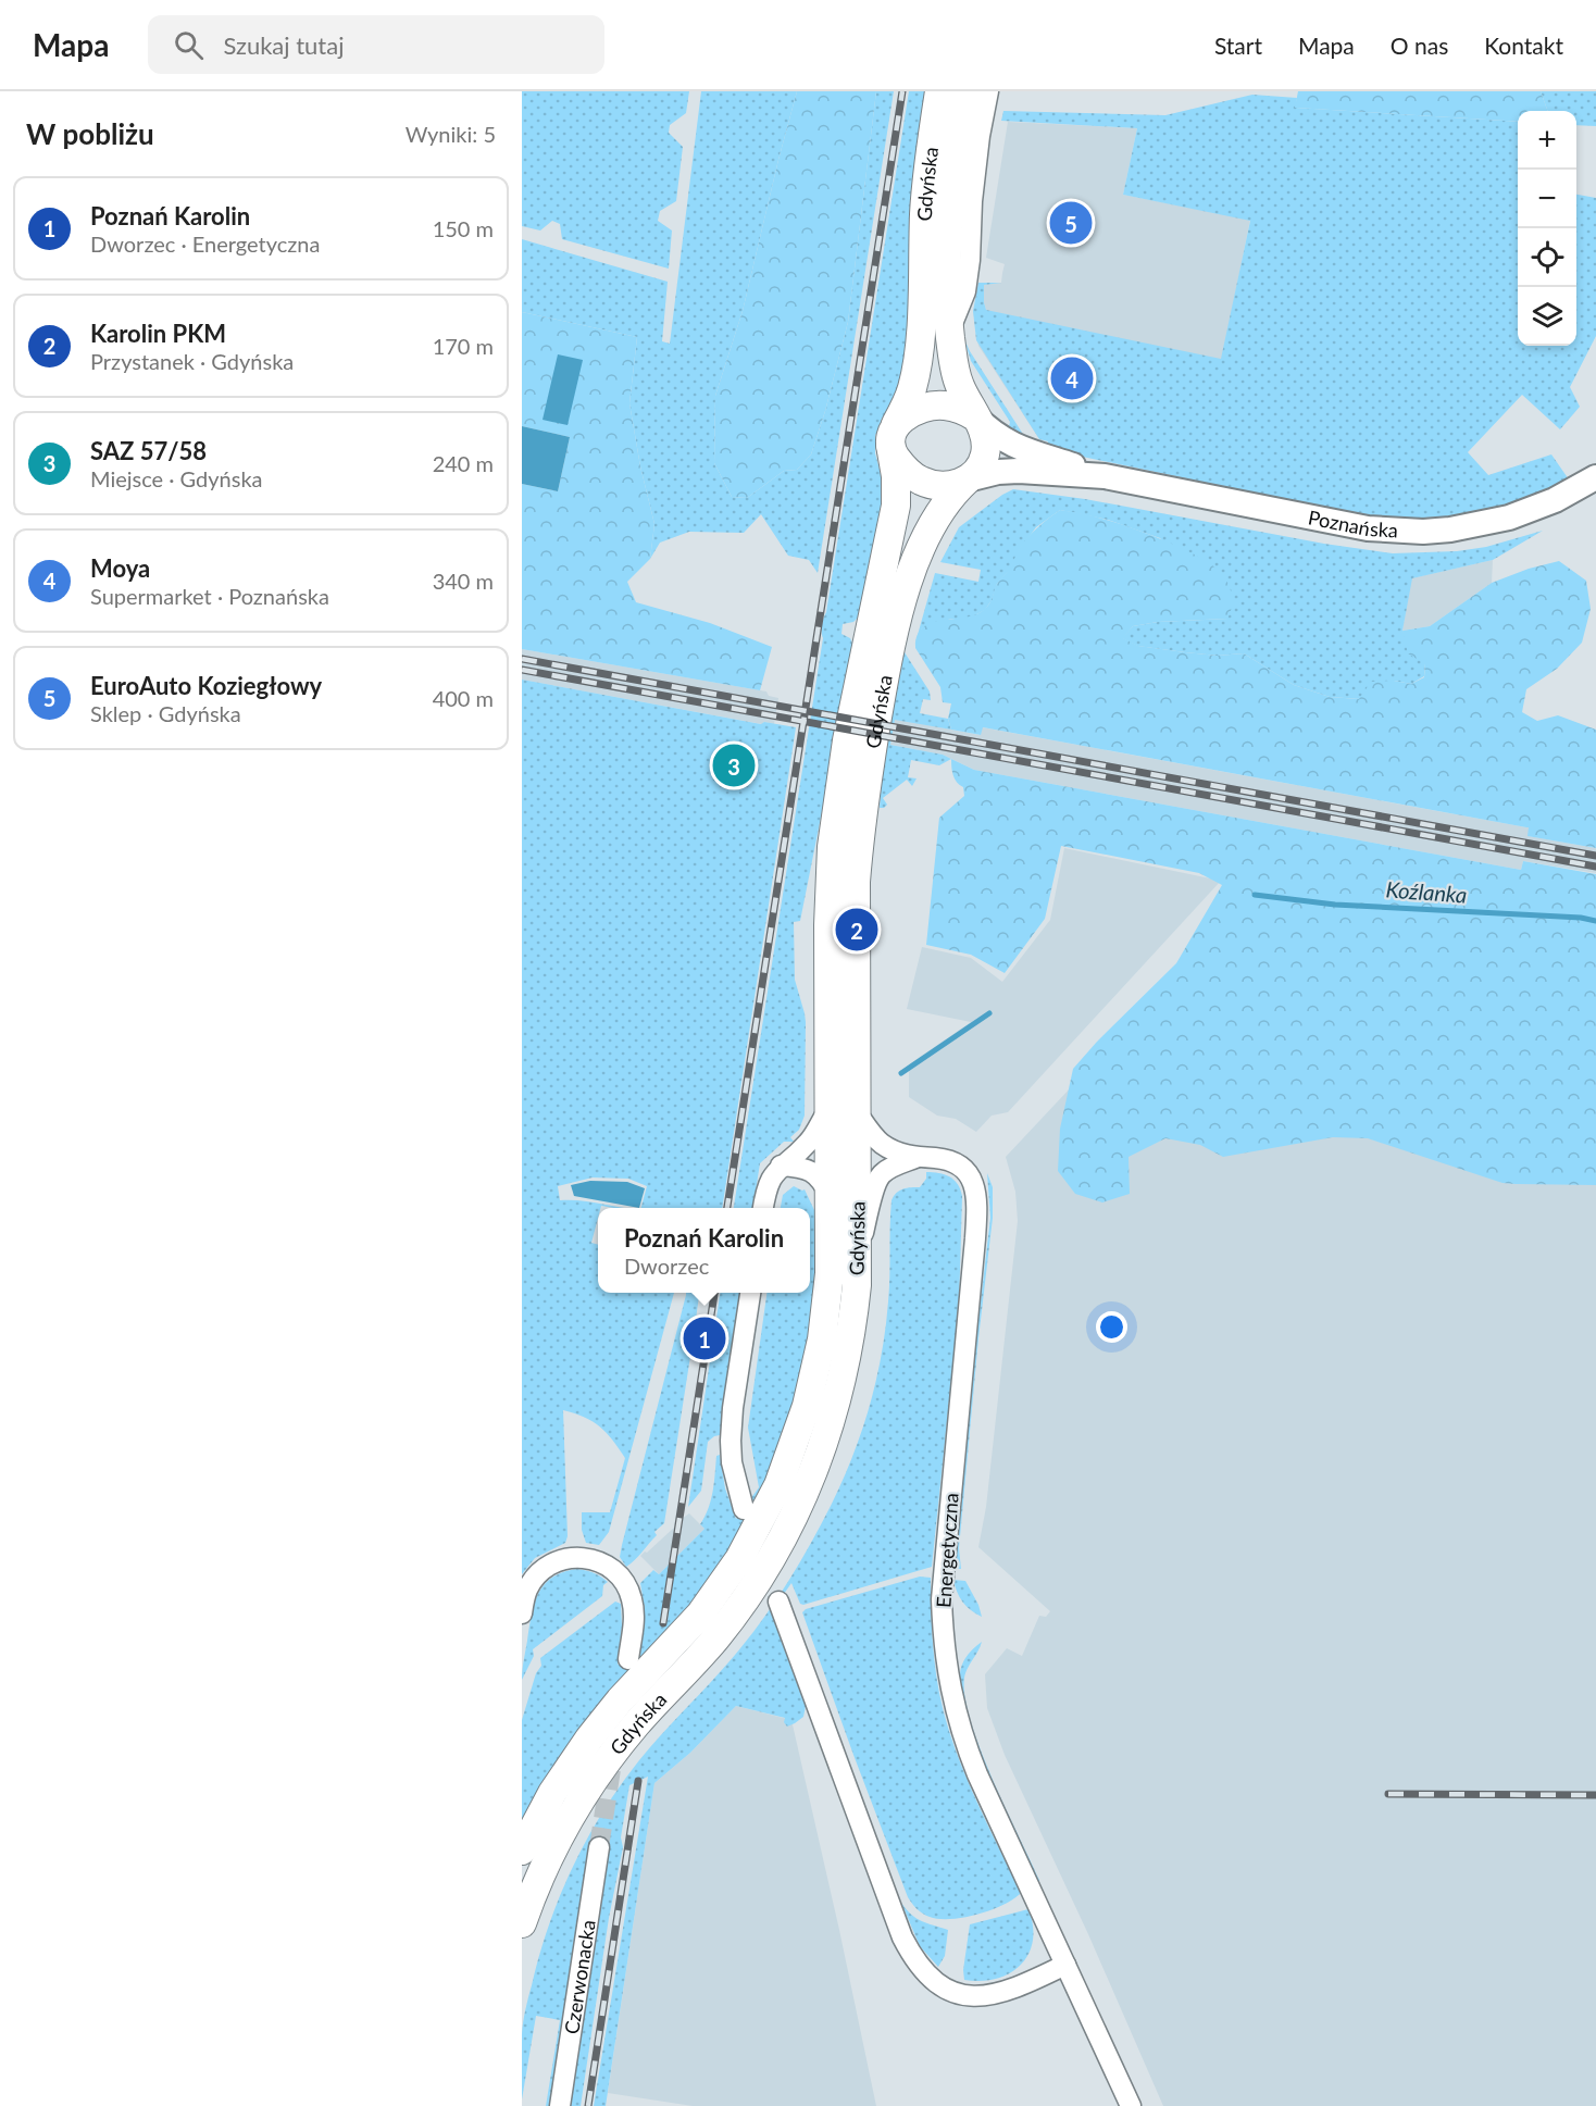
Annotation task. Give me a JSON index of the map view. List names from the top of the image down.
{
  "streets": {
    "main road": ["Gdyńska"],
    "street": ["Poznańska", "Energetyczna", "Czerwonacka"]
  },
  "crossings": [
    ["Gdyńska", "Poznańska"],
    ["Gdyńska", "Energetyczna"]
  ],
  "water": ["Koźlanka"],
  "page": {
    "header": "Mapa",
    "search": "Szukaj tutaj",
    "nav": [
      "Start",
      "Mapa",
      "O nas",
      "Kontakt"
    ],
    "heading": ["W pobliżu", "Wyniki: 5"],
    "map_buttons": ["+", "−"],
    "list": [
      {
        "mark": "1",
        "name": "Poznań Karolin",
        "note": "Dworzec · Energetyczna",
        "value": "150 m"
      },
      {
        "mark": "2",
        "name": "Karolin PKM",
        "note": "Przystanek · Gdyńska",
        "value": "170 m"
      },
      {
        "mark": "3",
        "name": "SAZ 57/58",
        "note": "Miejsce · Gdyńska",
        "value": "240 m"
      },
      {
        "mark": "4",
        "name": "Moya",
        "note": "Supermarket · Poznańska",
        "value": "340 m"
      },
      {
        "mark": "5",
        "name": "EuroAuto Koziegłowy",
        "note": "Sklep · Gdyńska",
        "value": "400 m"
      }
    ],
    "pins": [
      "5",
      "4",
      "3",
      "2",
      "1"
    ],
    "popup": ["Poznań Karolin", "Dworzec"]
  }
}
